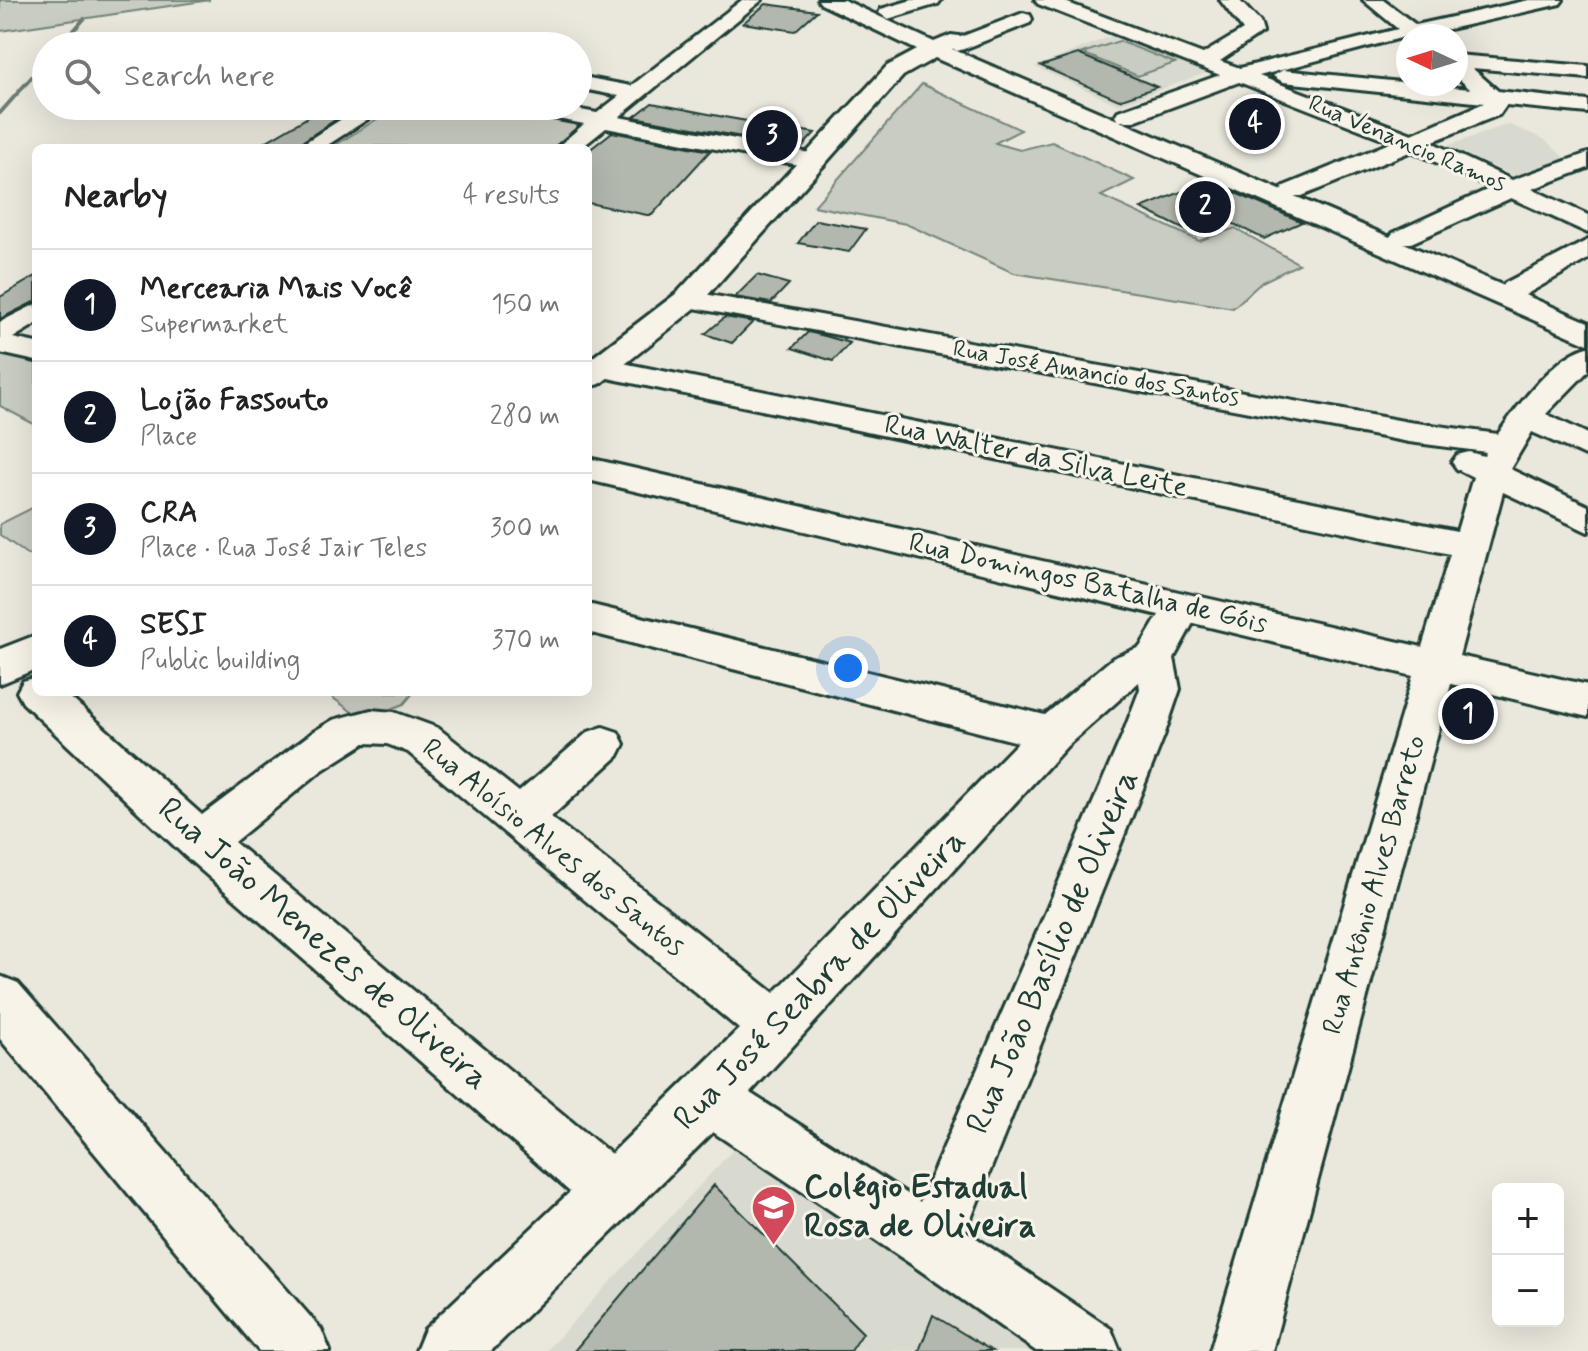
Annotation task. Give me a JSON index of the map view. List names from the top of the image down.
{
  "streets": {
    "street": [
      "Rua Venancio Ramos",
      "Rua José Amancio dos Santos",
      "Rua Walter da Silva Leite",
      "Rua Domingos Batalha de Góis",
      "Rua Aloísio Alves dos Santos",
      "Rua Antônio Alves Barreto",
      "Rua João Menezes de Oliveira",
      "Rua João Basílio de Oliveira",
      "Rua José Seabra de Oliveira"
    ]
  },
  "crossings": [
    ["Rua José Amancio dos Santos", "Rua Antônio Alves Barreto"],
    ["Rua Walter da Silva Leite", "Rua Antônio Alves Barreto"],
    ["Rua Domingos Batalha de Góis", "Rua Antônio Alves Barreto"],
    ["Rua Aloísio Alves dos Santos", "Rua João Menezes de Oliveira"],
    ["Rua Aloísio Alves dos Santos", "Rua José Seabra de Oliveira"],
    ["Rua João Menezes de Oliveira", "Rua José Seabra de Oliveira"],
    ["Rua João Basílio de Oliveira", "Rua José Seabra de Oliveira"]
  ],
  "places": {
    "school or university": ["Colégio Estadual Rosa de Oliveira"]
  },
  "north": "left",
  "page": {
    "search": "Search here",
    "pins": [
      "4",
      "3",
      "2",
      "1"
    ],
    "heading": ["Nearby", "4 results"],
    "list": [
      {
        "mark": "1",
        "name": "Mercearia Mais Você",
        "note": "Supermarket",
        "value": "150 m"
      },
      {
        "mark": "2",
        "name": "Lojão Fassouto",
        "note": "Place",
        "value": "280 m"
      },
      {
        "mark": "3",
        "name": "CRA",
        "note": "Place · Rua José Jair Teles",
        "value": "300 m"
      },
      {
        "mark": "4",
        "name": "SESI",
        "note": "Public building",
        "value": "370 m"
      }
    ],
    "map_buttons": ["+", "−"]
  }
}
